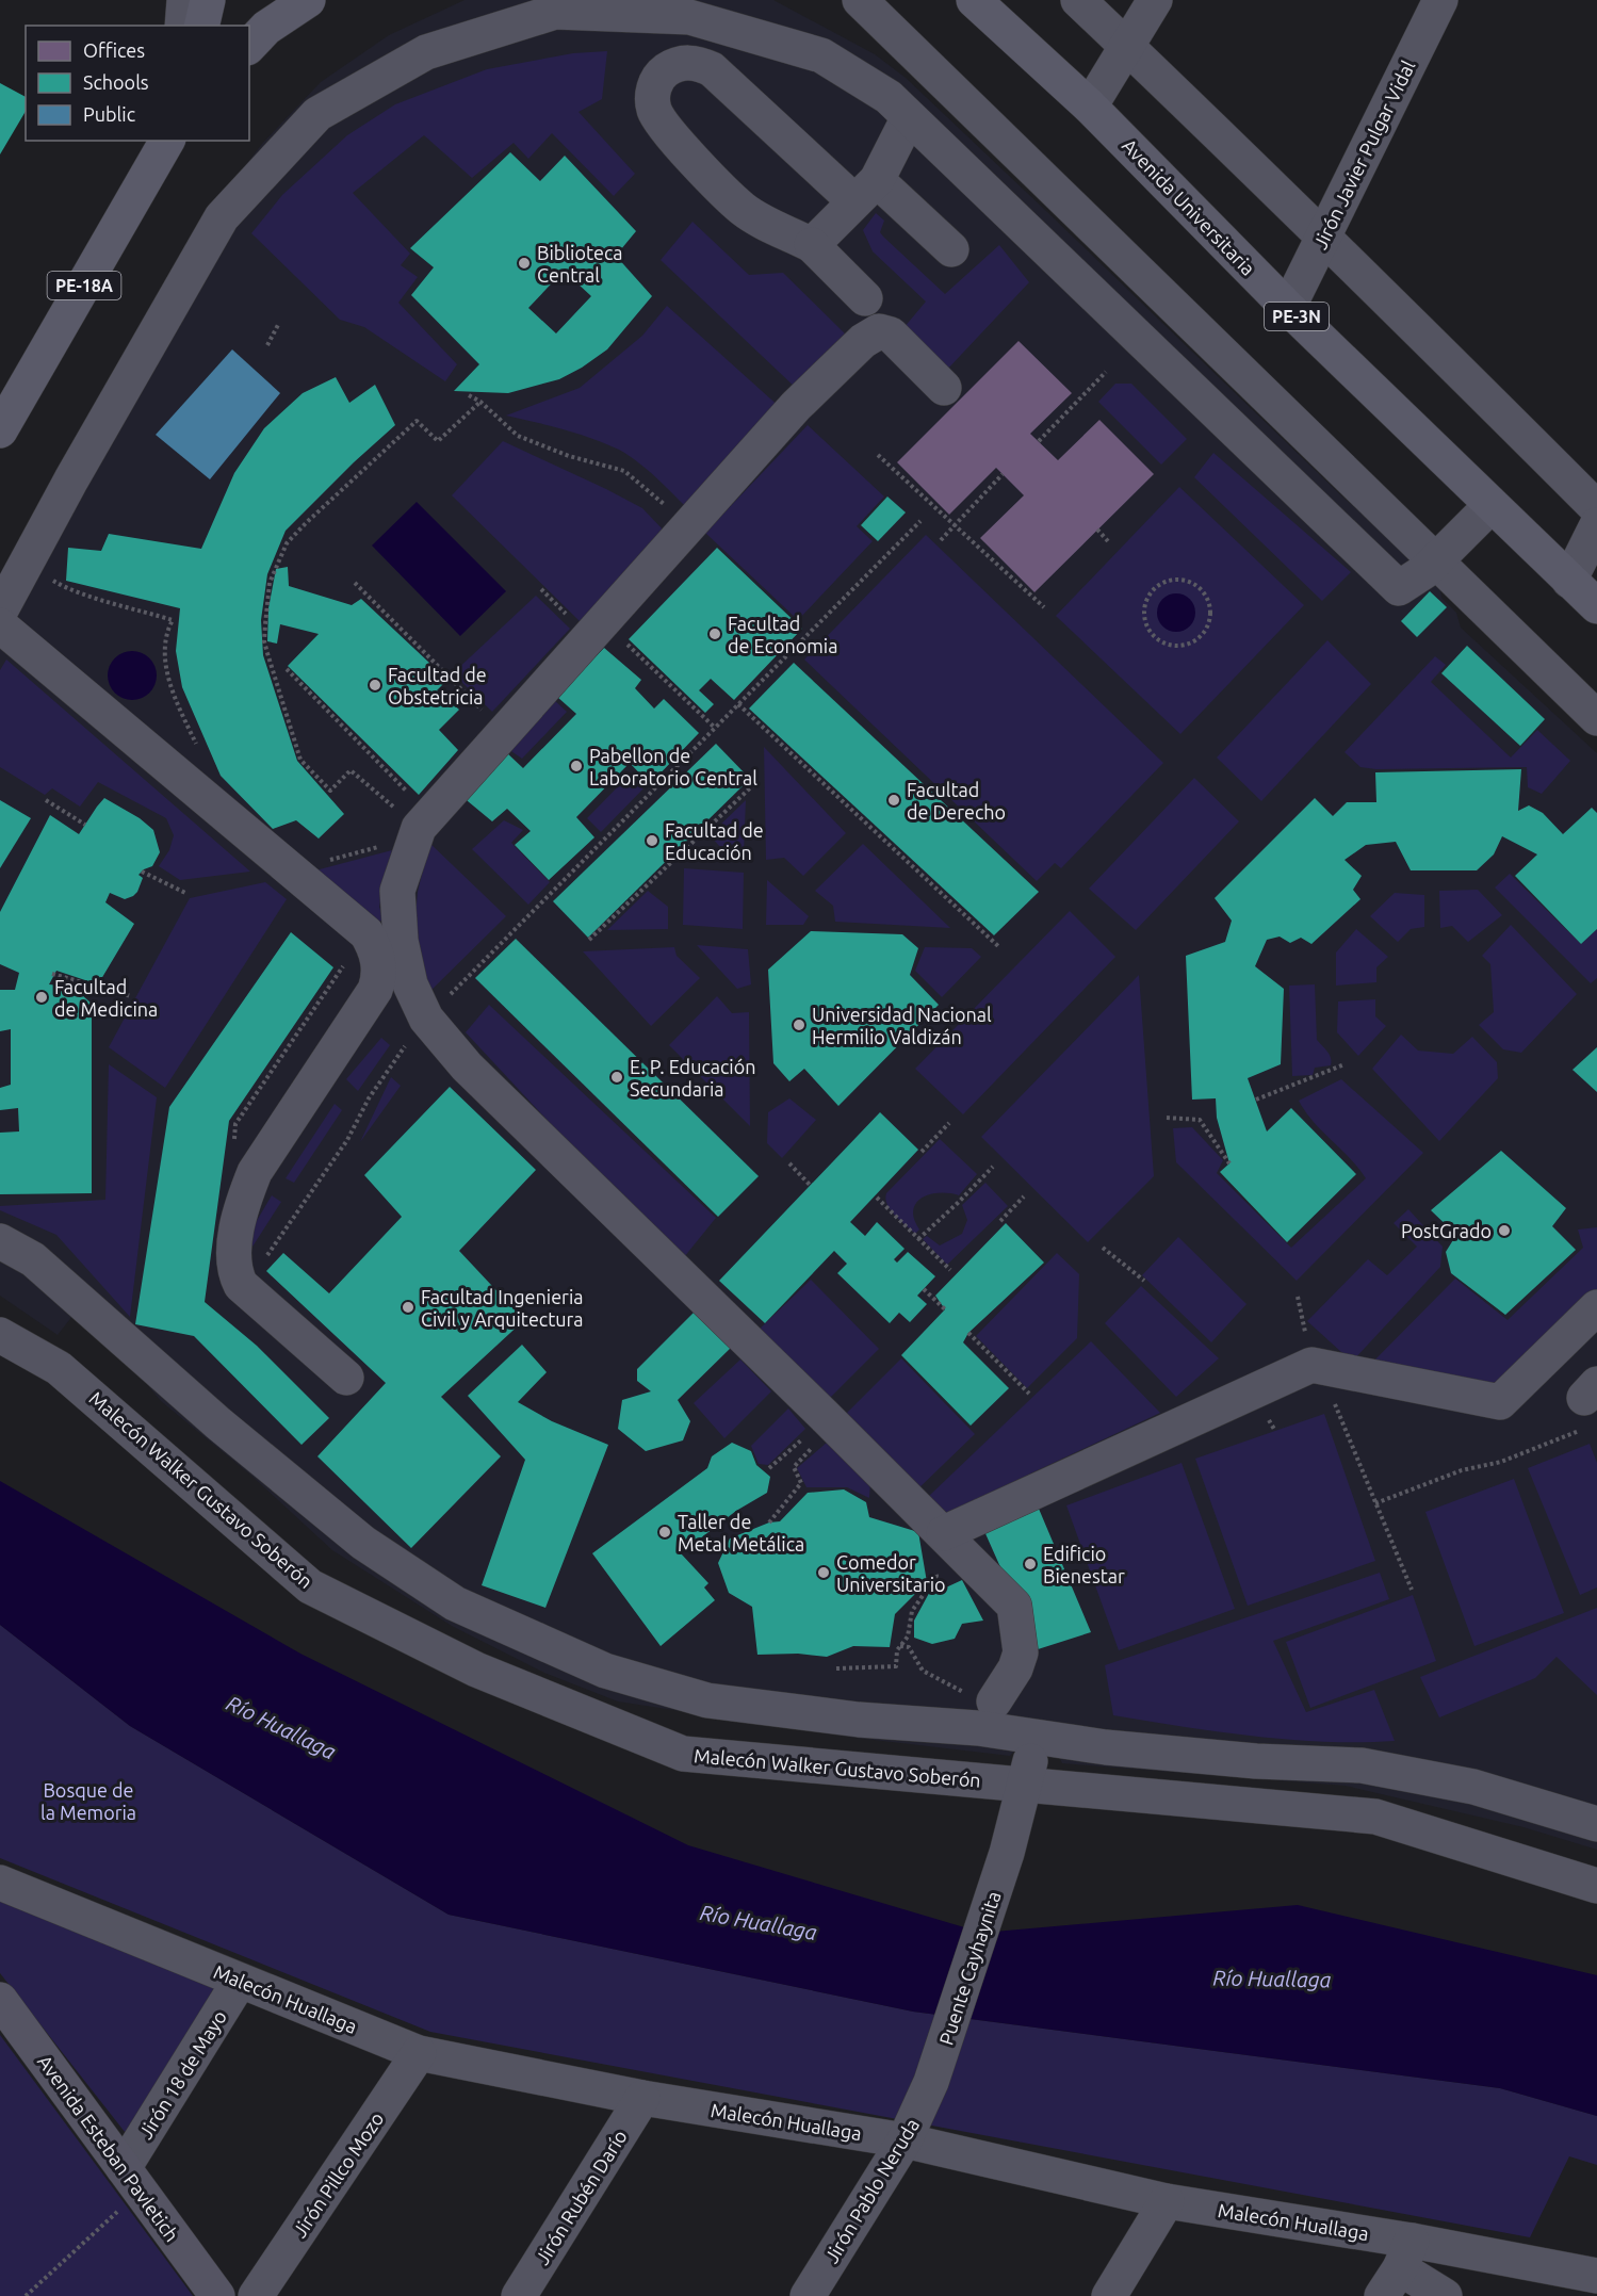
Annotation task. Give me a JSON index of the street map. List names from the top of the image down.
{
  "streets": {
    "highway": ["Avenida Universitaria", "PE-18A", "PE-3N"],
    "main road": ["Avenida Esteban Pavletich"],
    "street": [
      "Jirón Javier Pulgar Vidal",
      "Malecón Walker Gustavo Soberón",
      "Puente Cayhaynita",
      "Malecón Huallaga",
      "Jirón 18 de Mayo",
      "Jirón Pillco Mozo",
      "Jirón Pablo Neruda",
      "Jirón Rubén Darío"
    ]
  },
  "crossings": [
    ["Jirón Javier Pulgar Vidal", "Avenida Universitaria"],
    ["Avenida Universitaria", "PE-3N"],
    ["Malecón Walker Gustavo Soberón", "Puente Cayhaynita"],
    ["Puente Cayhaynita", "Jirón Pablo Neruda"],
    ["Malecón Huallaga", "Jirón 18 de Mayo"],
    ["Malecón Huallaga", "Jirón Pillco Mozo"],
    ["Malecón Huallaga", "Jirón Pablo Neruda"],
    ["Malecón Huallaga", "Jirón Rubén Darío"],
    ["Jirón 18 de Mayo", "Avenida Esteban Pavletich"]
  ],
  "water": ["Río Huallaga"],
  "parks": ["Bosque de la Memoria"],
  "places": [
    "Biblioteca Central",
    "Facultad de Economia",
    "Facultad de Obstetricia",
    "Pabellon de Laboratorio Central",
    "Facultad de Derecho",
    "Facultad de Educación",
    "Facultad de Medicina",
    "Universidad Nacional Hermilio Valdizán",
    "E. P. Educación Secundaria",
    "PostGrado",
    "Facultad Ingenieria Civil y Arquitectura",
    "Taller de Metal Metálica",
    "Edificio Bienestar",
    "Comedor Universitario"
  ],
  "legend": ["Offices", "Schools", "Public"]
}
